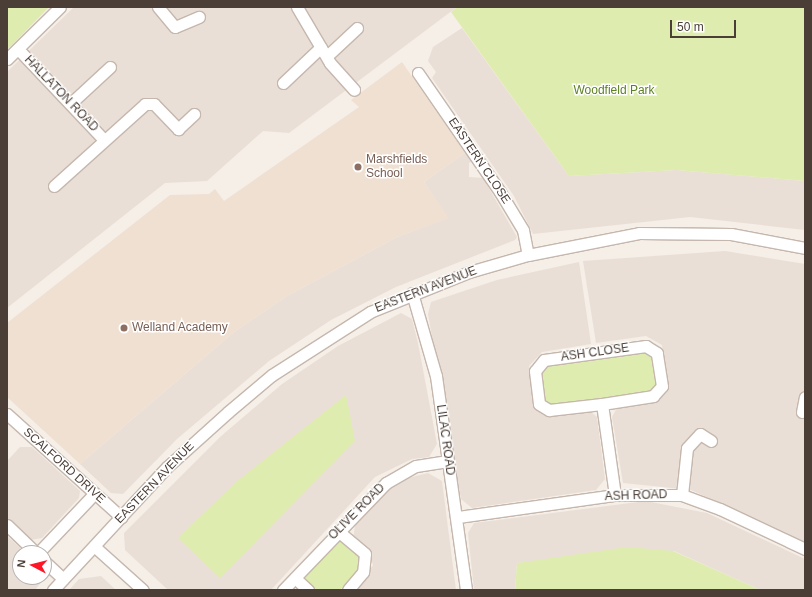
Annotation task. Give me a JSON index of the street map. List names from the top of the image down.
{
  "streets": {
    "street": [
      "HALLATON ROAD",
      "EASTERN CLOSE",
      "EASTERN AVENUE",
      "ASH CLOSE",
      "LILAC ROAD",
      "SCALFORD DRIVE",
      "ASH ROAD",
      "OLIVE ROAD"
    ]
  },
  "crossings": [
    ["EASTERN CLOSE", "EASTERN AVENUE"],
    ["EASTERN AVENUE", "LILAC ROAD"],
    ["EASTERN AVENUE", "SCALFORD DRIVE"],
    ["LILAC ROAD", "ASH ROAD"],
    ["LILAC ROAD", "OLIVE ROAD"]
  ],
  "parks": ["Woodfield Park"],
  "places": ["Marshfields School", "Welland Academy"],
  "scale_bar": "50 m",
  "north": "left"
}
